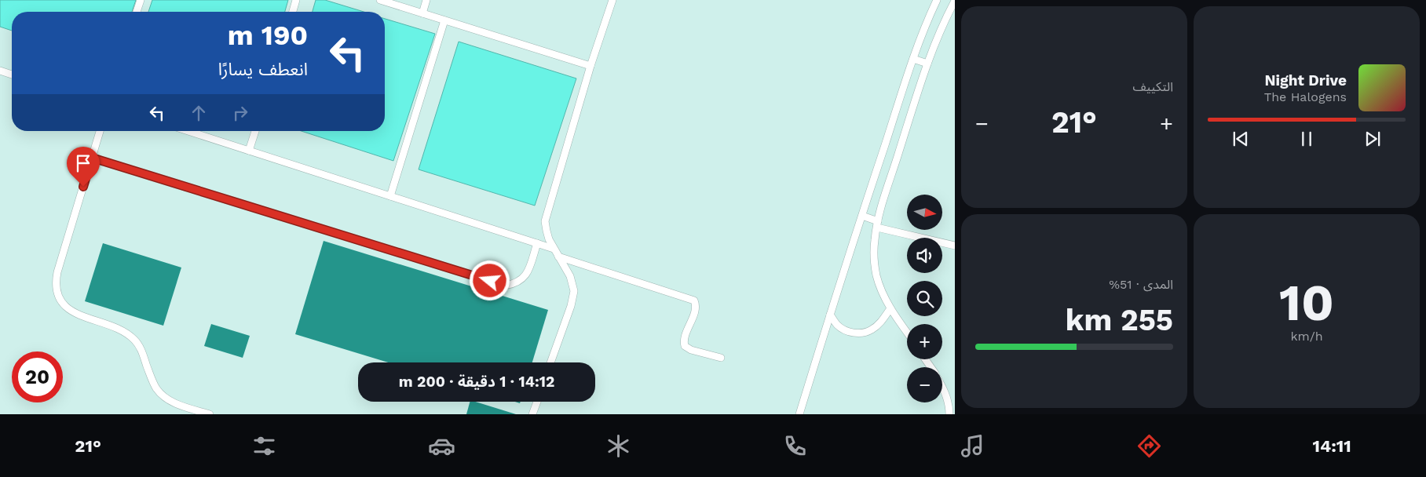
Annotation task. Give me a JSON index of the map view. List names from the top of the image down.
{
  "north": "right",
  "page": {
    "tile": [
      "التكييف",
      ["10", "km/h"],
      ["المدى · 51%", "255 km"]
    ],
    "turn": ["190 m", "انعطف يسارًا"],
    "song": ["Night Drive", "The Halogens"],
    "heat": ["−", "21°", "+"],
    "map_buttons": ["+", "−"],
    "limit": "20",
    "trip": "14:12 · 1 دقيقة · 200 m",
    "tabs": ["14:11", "21°"]
  }
}
